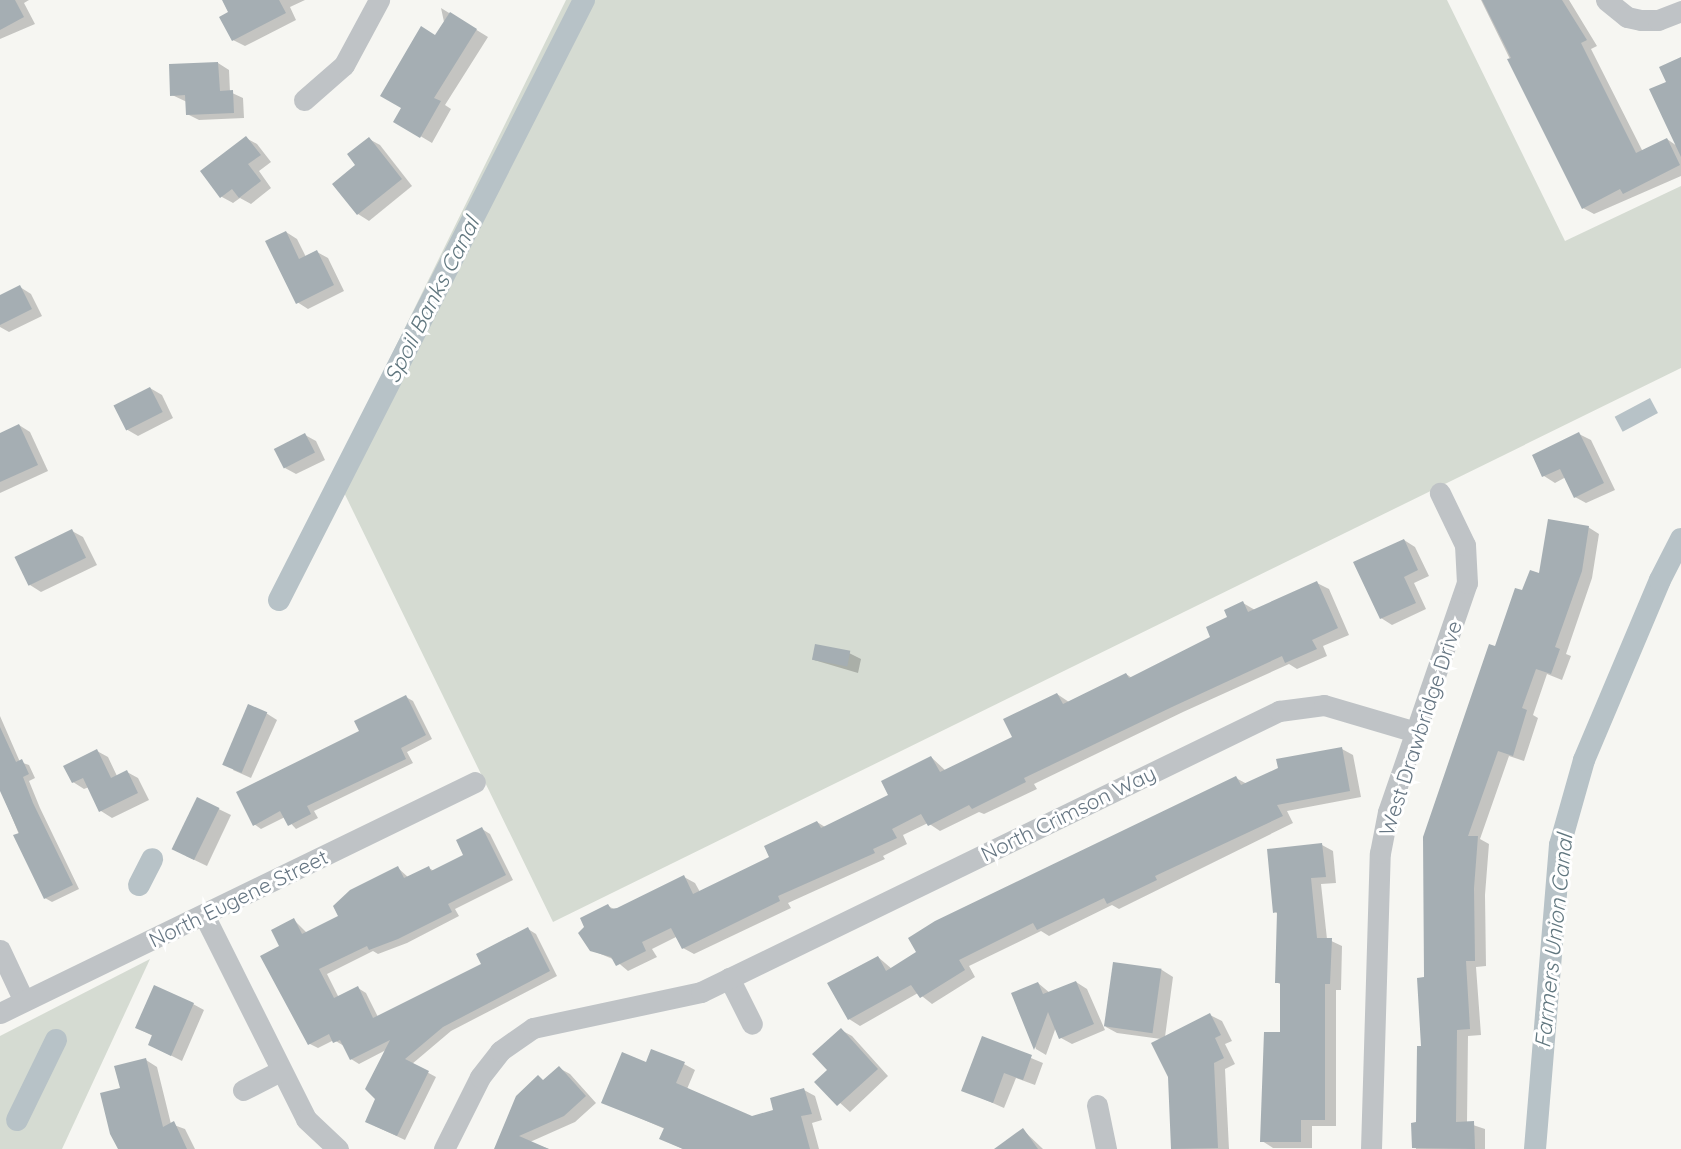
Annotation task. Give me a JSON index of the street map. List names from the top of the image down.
{
  "streets": {
    "street": ["West Drawbridge Drive", "North Crimson Way", "North Eugene Street"]
  },
  "crossings": [
    ["West Drawbridge Drive", "North Crimson Way"]
  ],
  "water": ["Spoil Banks Canal", "Farmers Union Canal"]
}
